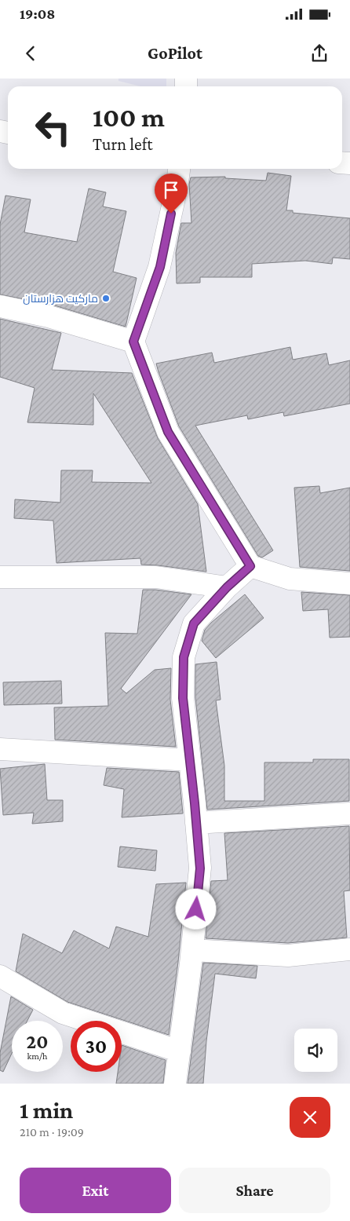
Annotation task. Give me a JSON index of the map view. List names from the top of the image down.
{
  "places": ["مارکیت هزارستان"],
  "page": {
    "status": "19:08",
    "header": "GoPilot",
    "turn": ["100 m", "Turn left"],
    "speed": "20 km/h",
    "limit": "30",
    "heading": ["1 min", "210 m · 19:09"],
    "buttons": ["Exit", "Share"]
  }
}
